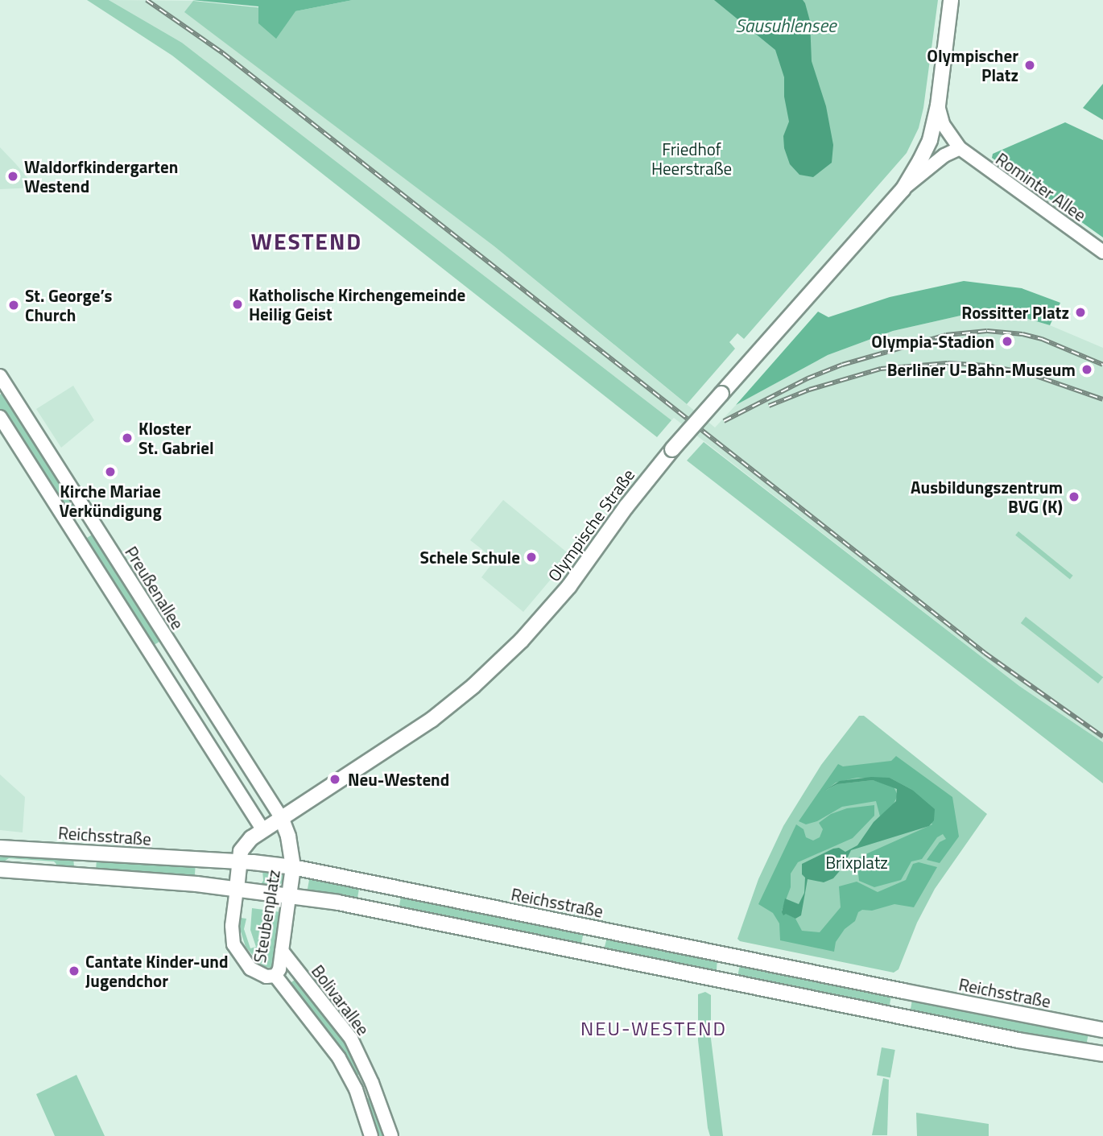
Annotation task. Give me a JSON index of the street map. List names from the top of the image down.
{
  "streets": {
    "main road": ["Olympische Straße", "Reichsstraße", "Steubenplatz"],
    "street": ["Rominter Allee", "Preußenallee", "Bolivarallee"]
  },
  "crossings": [
    ["Rominter Allee", "Olympische Straße"],
    ["Olympische Straße", "Preußenallee"],
    ["Olympische Straße", "Steubenplatz"],
    ["Preußenallee", "Steubenplatz"],
    ["Reichsstraße", "Steubenplatz"],
    ["Steubenplatz", "Bolivarallee"]
  ],
  "districts": ["WESTEND", "NEU-WESTEND"],
  "water": ["Sausuhlensee"],
  "parks": ["Friedhof Heerstraße", "Brixplatz"],
  "places": [
    "Olympischer Platz",
    "Waldorfkindergarten Westend",
    "Katholische Kirchengemeinde Heilig Geist",
    "St. George’s Church",
    "Rossitter Platz",
    "Olympia-Stadion",
    "Berliner U-Bahn-Museum",
    "Kloster St. Gabriel",
    "Kirche Mariae Verkündigung",
    "Ausbildungszentrum BVG (K)",
    "Schele Schule",
    "Neu-Westend",
    "Cantate Kinder-und Jugendchor"
  ]
}
